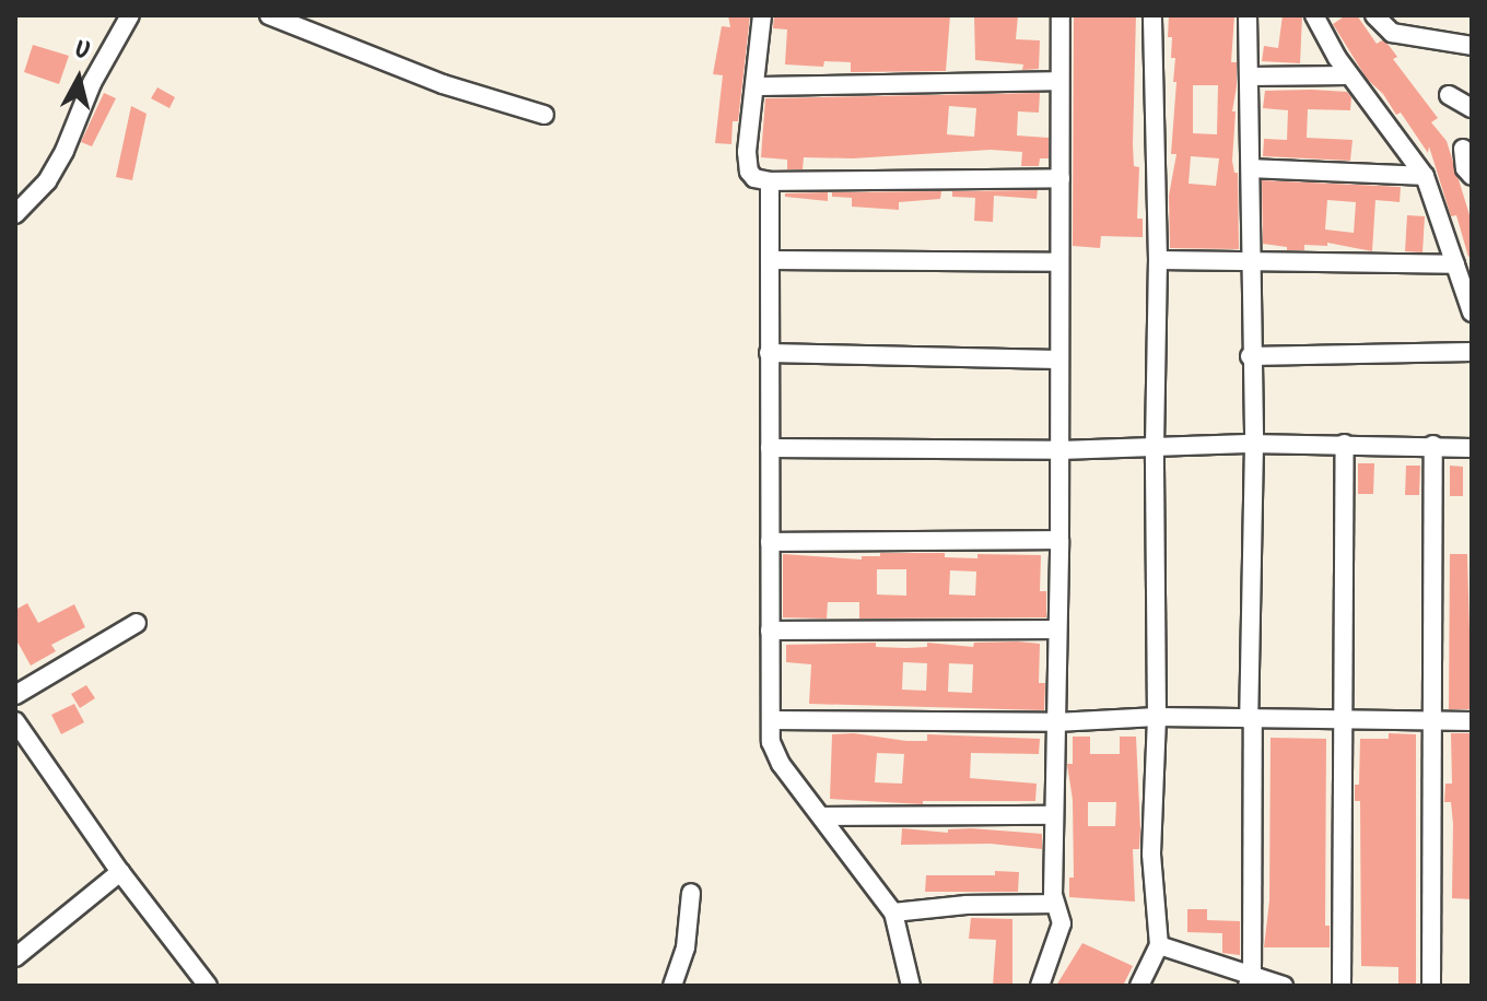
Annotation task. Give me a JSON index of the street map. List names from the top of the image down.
{
  "north": "top"
}
